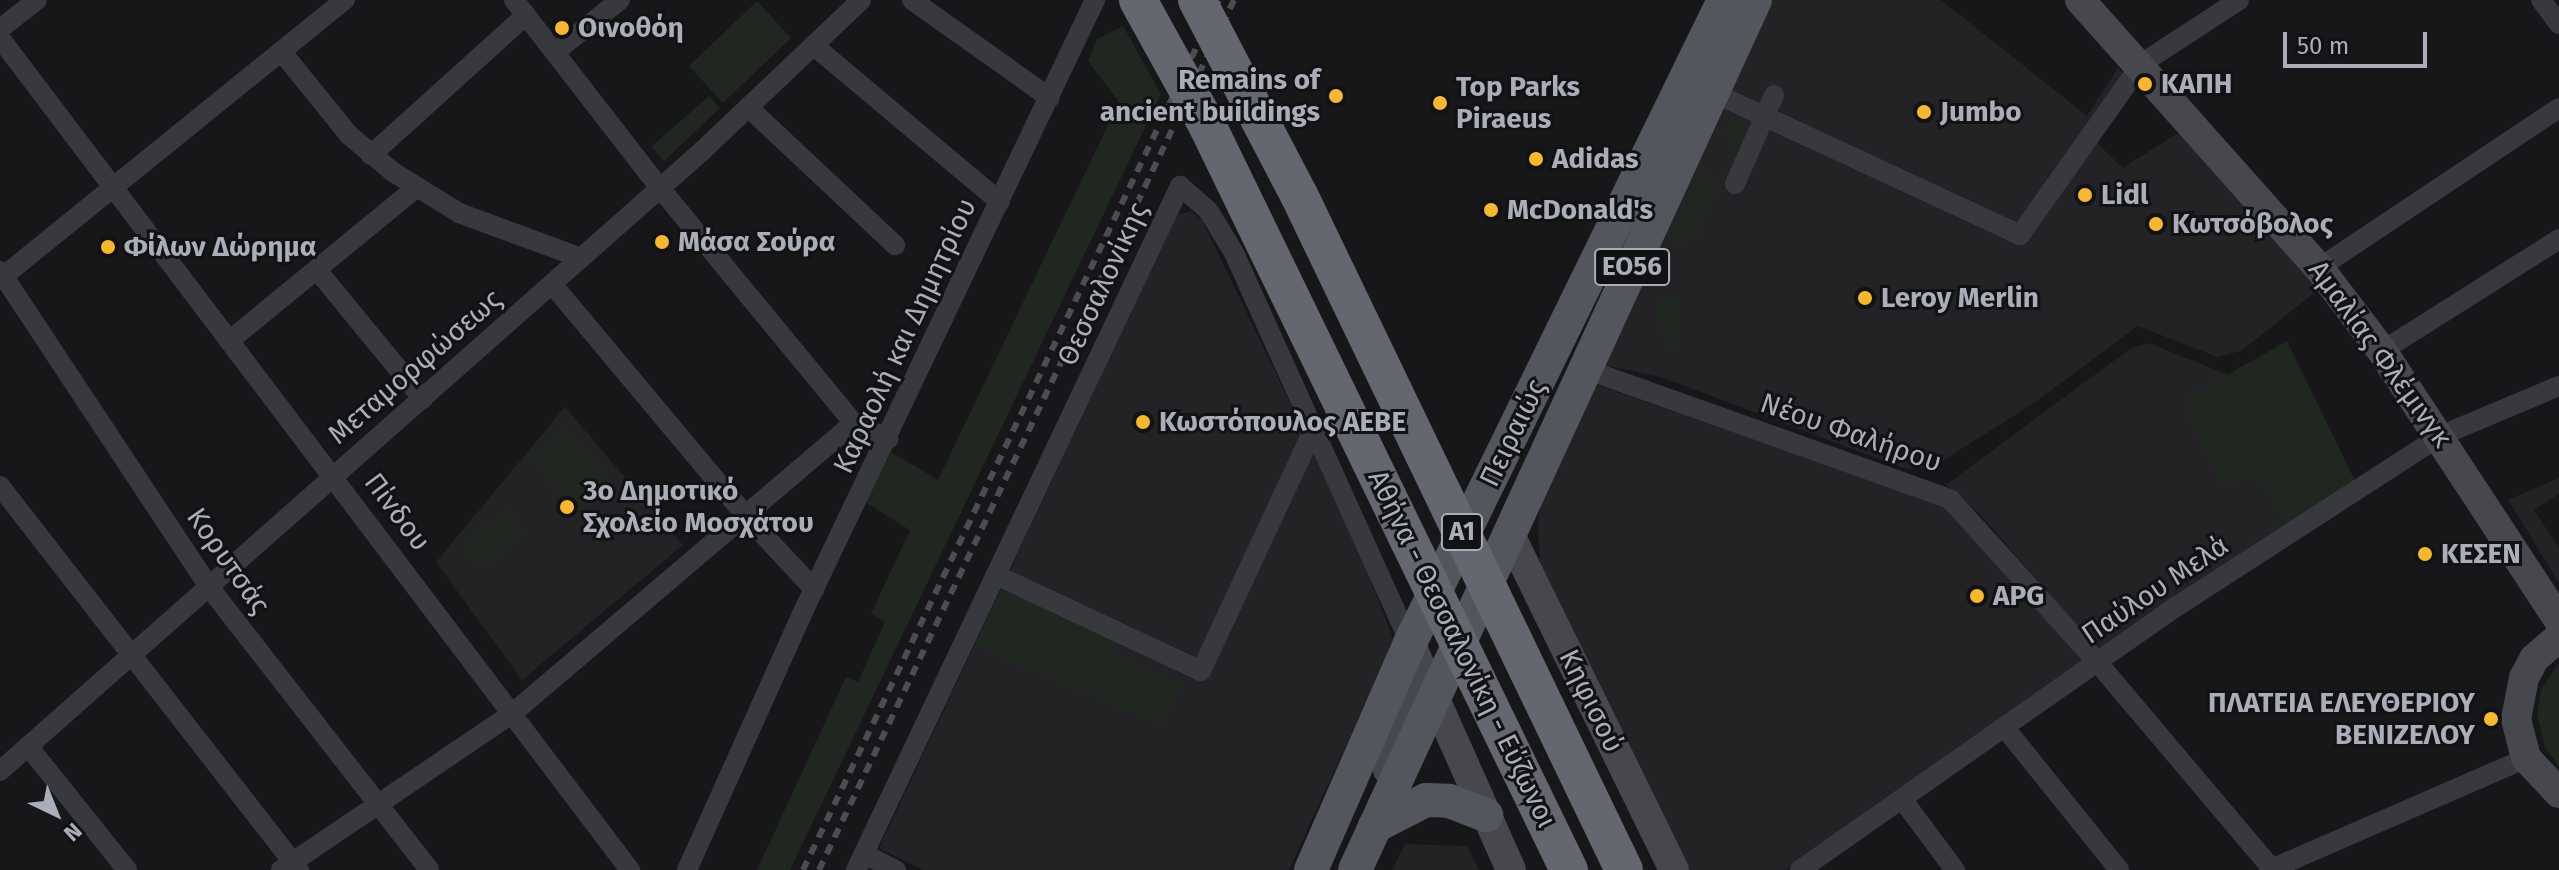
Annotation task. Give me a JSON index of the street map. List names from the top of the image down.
{
  "streets": {
    "highway": ["Α1", "Αθήνα - Θεσσαλονίκη - Εύζωνοι"],
    "main road": [
      "ΕΟ56",
      "Αμαλίας Φλέμινγκ",
      "Πειραιώς",
      "Κηφισού"
    ],
    "street": [
      "Θεσσαλονίκης",
      "Καραολή και Δημητρίου",
      "Μεταμορφώσεως",
      "Νέου Φαλήρου",
      "Πίνδου",
      "Κορυτσάς",
      "Παύλου Μελά"
    ]
  },
  "crossings": [
    ["Θεσσαλονίκης", "Πειραιώς"],
    ["Αμαλίας Φλέμινγκ", "Παύλου Μελά"],
    ["Μεταμορφώσεως", "Πίνδου"],
    ["Μεταμορφώσεως", "Κορυτσάς"],
    ["Πειραιώς", "Νέου Φαλήρου"],
    ["Πειραιώς", "Κηφισού"],
    ["Νέου Φαλήρου", "Παύλου Μελά"]
  ],
  "places": [
    "Οινοθόη",
    "ΚΑΠΗ",
    "Remains of ancient buildings",
    "Top Parks Piraeus",
    "Jumbo",
    "Adidas",
    "Lidl",
    "McDonald's",
    "Κωτσόβολος",
    "Μάσα Σούρα",
    "Φίλων Δώρημα",
    "Leroy Merlin",
    "Κωστόπουλος ΑΕΒΕ",
    "3ο Δημοτικό Σχολείο Μοσχάτου",
    "ΚΕΣΕΝ",
    "APG",
    "ΠΛΑΤΕΙΑ ΕΛΕΥΘΕΡΙΟΥ ΒΕΝΙΖΕΛΟΥ"
  ],
  "scale_bar": "50 m",
  "north": "bottom right"
}
